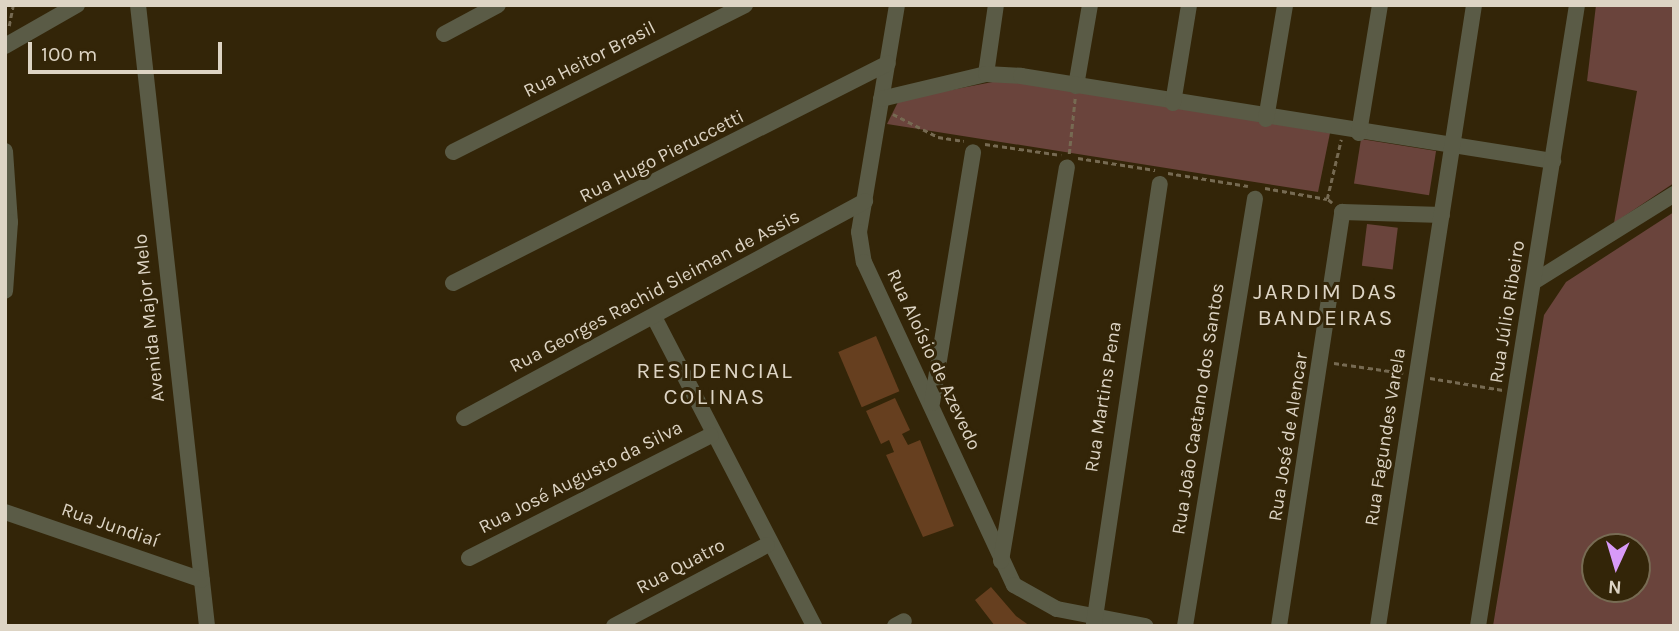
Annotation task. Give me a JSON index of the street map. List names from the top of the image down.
{
  "streets": {
    "street": [
      "Rua Heitor Brasil",
      "Rua Hugo Pieruccetti",
      "Rua Georges Rachid Sleiman de Assis",
      "Rua Júlio Ribeiro",
      "Avenida Major Melo",
      "Rua Aloísio de Azevedo",
      "Rua Martins Pena",
      "Rua João Caetano dos Santos",
      "Rua José de Alencar",
      "Rua Fagundes Varela",
      "Rua José Augusto da Silva",
      "Rua Jundiaí",
      "Rua Quatro"
    ]
  },
  "crossings": [
    ["Rua Hugo Pieruccetti", "Rua Aloísio de Azevedo"],
    ["Rua Georges Rachid Sleiman de Assis", "Rua Aloísio de Azevedo"],
    ["Avenida Major Melo", "Rua Jundiaí"],
    ["Rua Aloísio de Azevedo", "Rua Martins Pena"]
  ],
  "districts": ["JARDIM DAS BANDEIRAS", "RESIDENCIAL COLINAS"],
  "scale_bar": "100 m",
  "north": "bottom"
}
